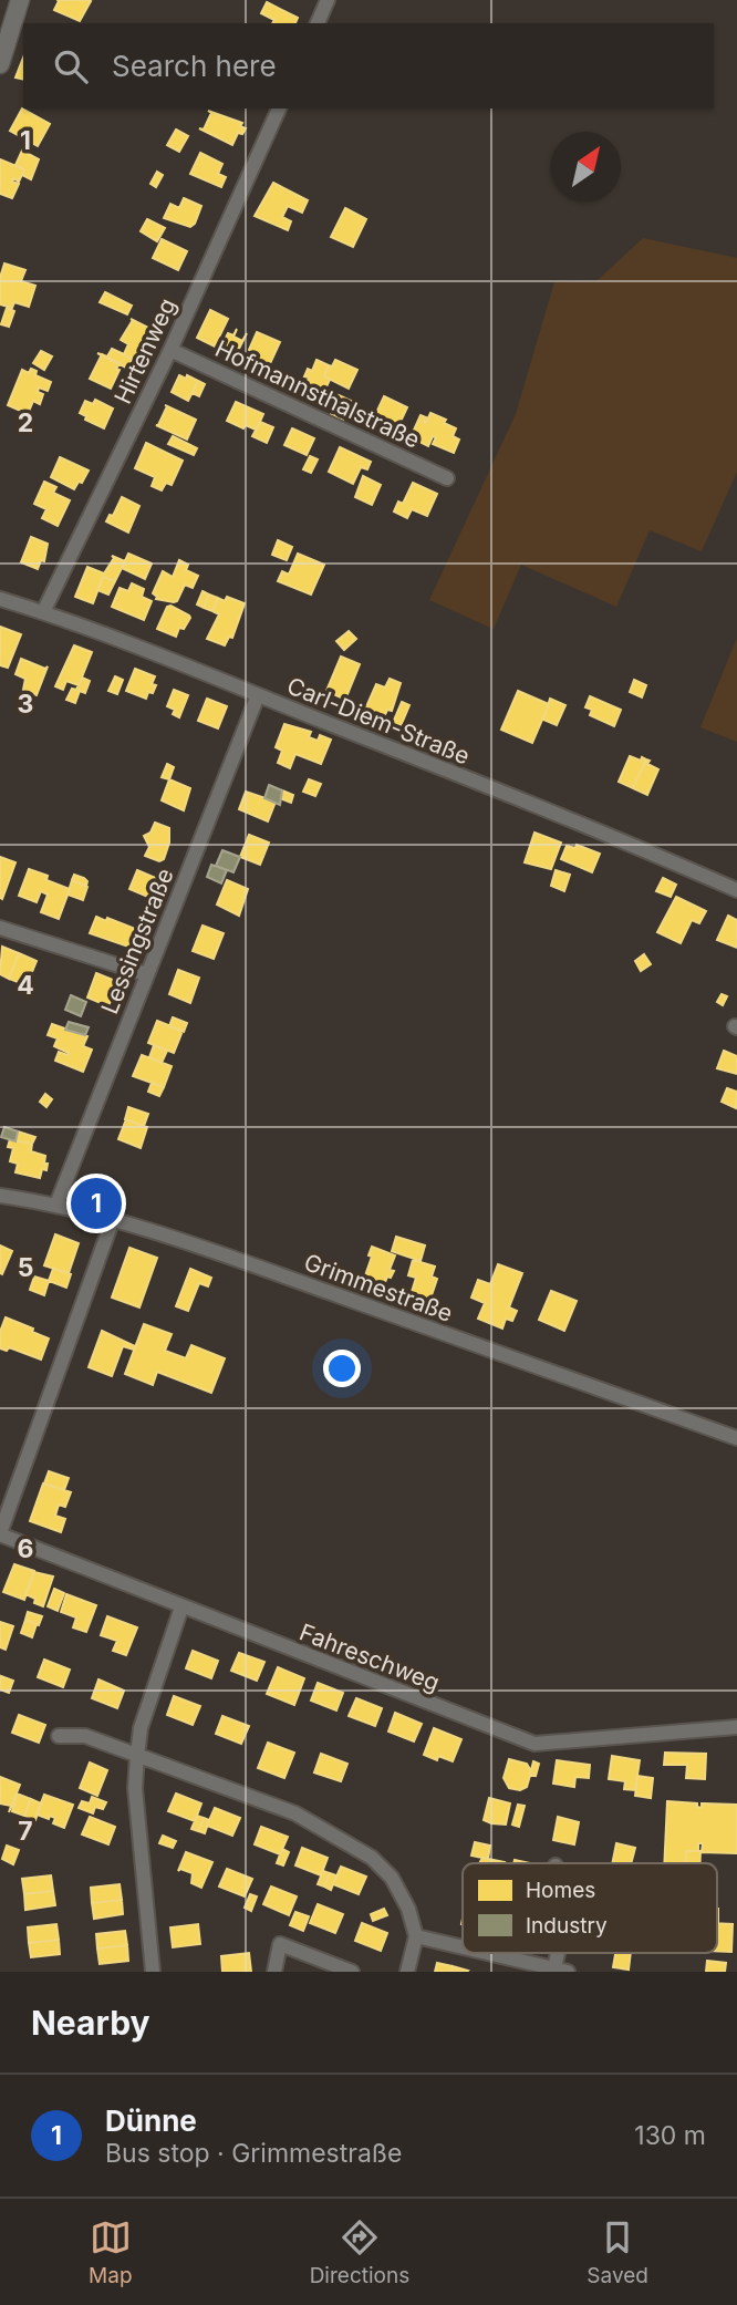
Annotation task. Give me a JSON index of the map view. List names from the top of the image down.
{
  "streets": {
    "street": [
      "Hirtenweg",
      "Hofmannsthalstraße",
      "Carl-Diem-Straße",
      "Lessingstraße",
      "Grimmestraße",
      "Fahreschweg"
    ]
  },
  "crossings": [
    ["Hirtenweg", "Hofmannsthalstraße"],
    ["Hirtenweg", "Carl-Diem-Straße"],
    ["Carl-Diem-Straße", "Lessingstraße"],
    ["Lessingstraße", "Grimmestraße"]
  ],
  "legend": ["Homes", "Industry"],
  "north": "top right",
  "page": {
    "search": "Search here",
    "pins": "1",
    "heading": "Nearby",
    "list": [
      {
        "mark": "1",
        "name": "Dünne",
        "note": "Bus stop · Grimmestraße",
        "value": "130 m"
      }
    ],
    "nav": ["Map", "Directions", "Saved"]
  },
  "grid": {
    "rows": [
      "1",
      "2",
      "3",
      "4",
      "5",
      "6",
      "7"
    ]
  }
}
